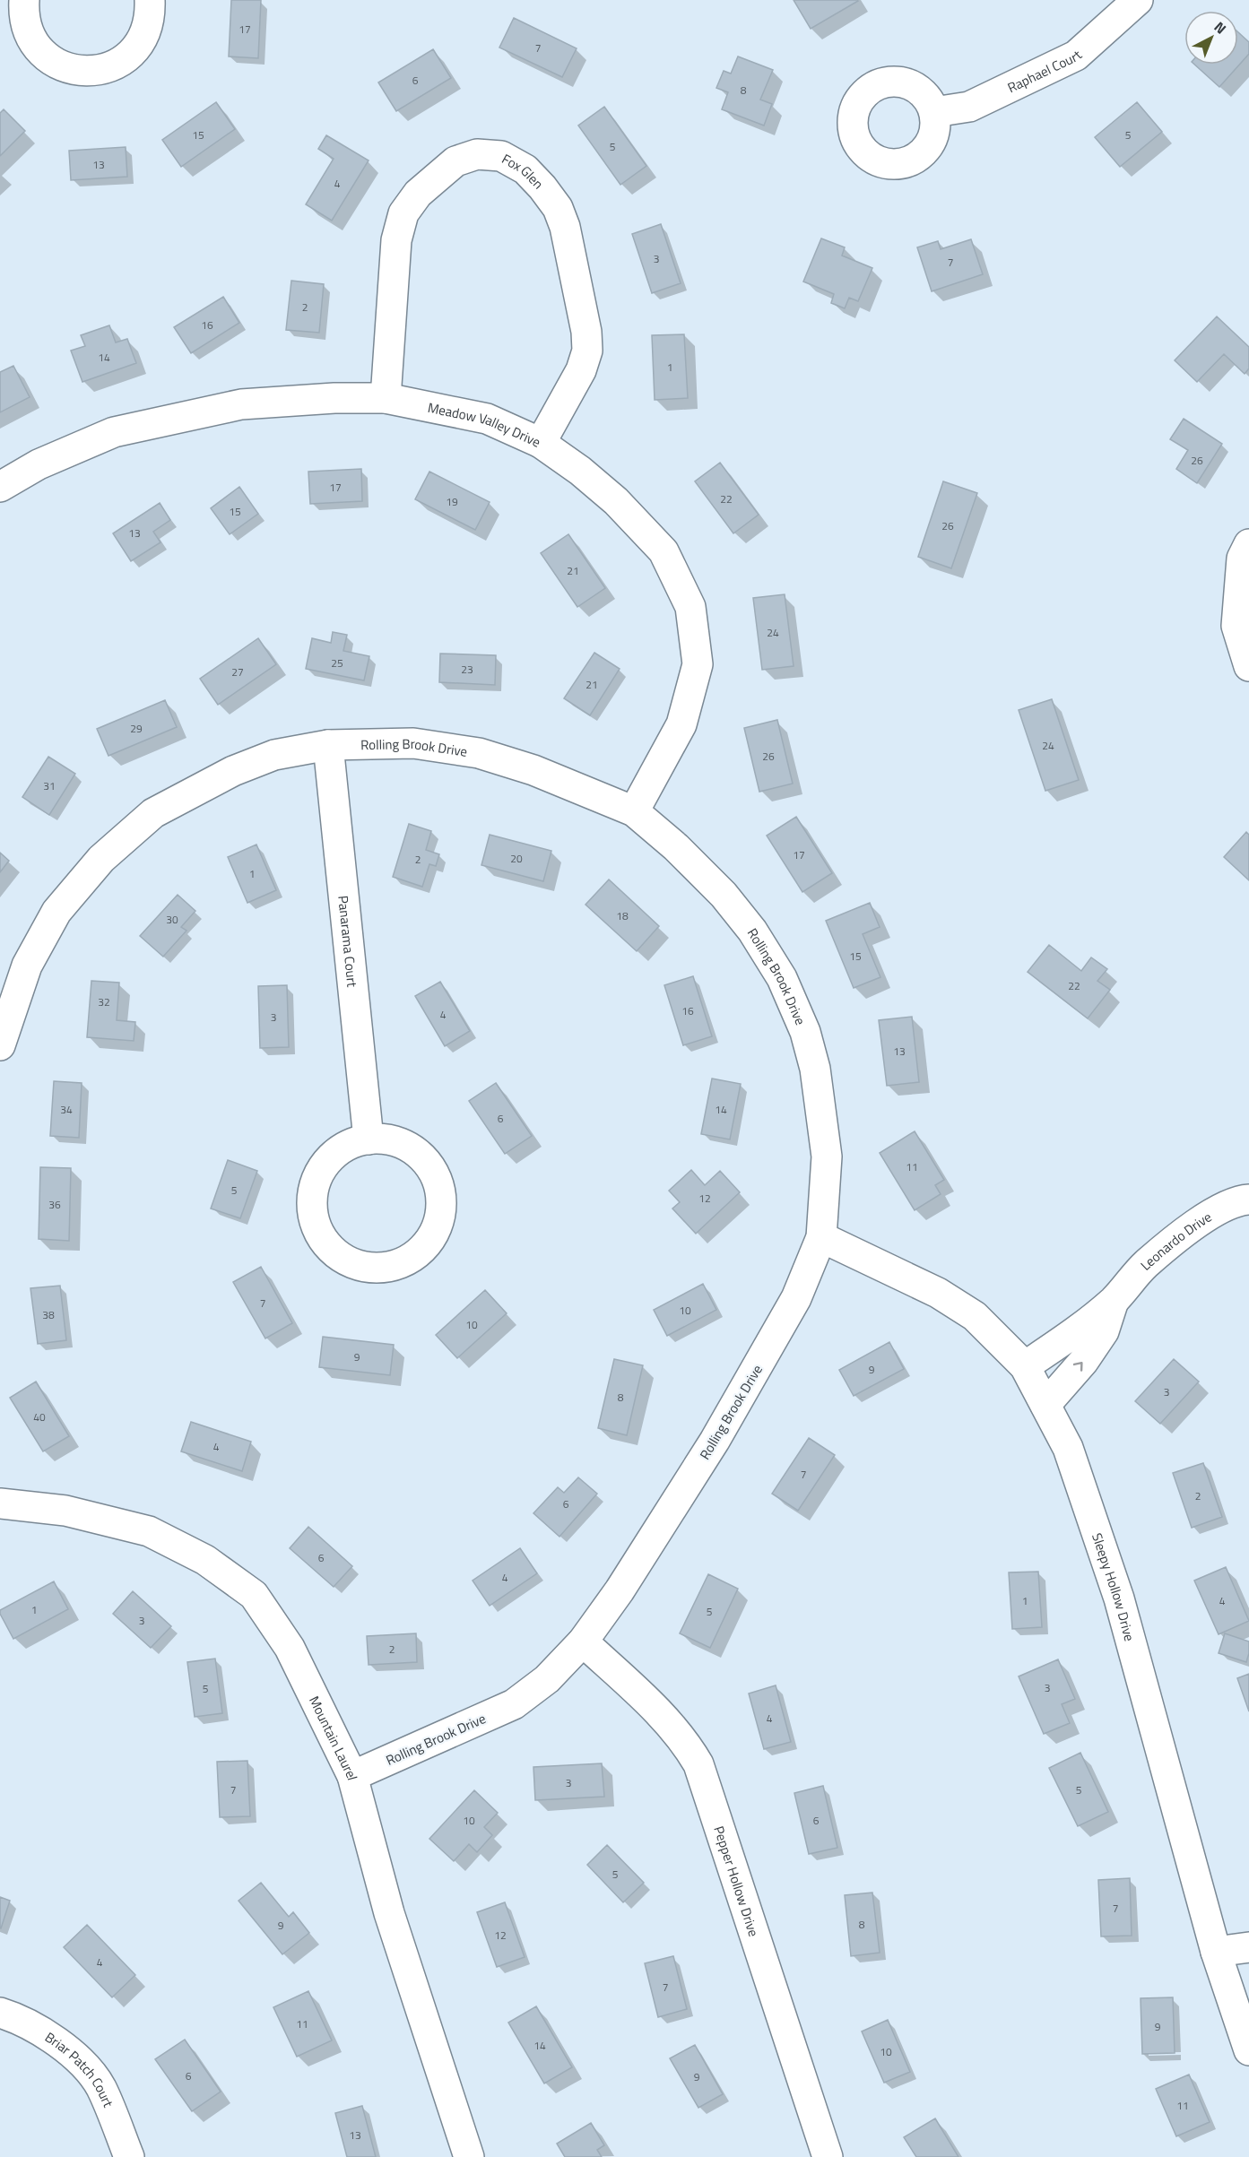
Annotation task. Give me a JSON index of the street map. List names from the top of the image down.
{
  "streets": {
    "street": [
      "Raphael Court",
      "Fox Glen",
      "Meadow Valley Drive",
      "Rolling Brook Drive",
      "Panarama Court",
      "Leonardo Drive",
      "Sleepy Hollow Drive",
      "Mountain Laurel",
      "Pepper Hollow Drive",
      "Briar Patch Court"
    ]
  },
  "crossings": [
    ["Fox Glen", "Meadow Valley Drive"],
    ["Meadow Valley Drive", "Rolling Brook Drive"],
    ["Rolling Brook Drive", "Panarama Court"],
    ["Rolling Brook Drive", "Sleepy Hollow Drive"],
    ["Rolling Brook Drive", "Mountain Laurel"],
    ["Rolling Brook Drive", "Pepper Hollow Drive"],
    ["Leonardo Drive", "Sleepy Hollow Drive"]
  ],
  "house_numbers": [
    "17",
    "7",
    "6",
    "8",
    "15",
    "5",
    "5",
    "13",
    "4",
    "3",
    "7",
    "2",
    "16",
    "14",
    "1",
    "26",
    "17",
    "22",
    "19",
    "15",
    "26",
    "13",
    "21",
    "24",
    "25",
    "23",
    "27",
    "21",
    "29",
    "24",
    "26",
    "31",
    "17",
    "20",
    "2",
    "1",
    "18",
    "30",
    "15",
    "22",
    "32",
    "16",
    "4",
    "3",
    "13",
    "34",
    "14",
    "6",
    "11",
    "5",
    "12",
    "36",
    "7",
    "10",
    "38",
    "10",
    "9",
    "9",
    "3",
    "8",
    "40",
    "4",
    "7",
    "2",
    "6",
    "6",
    "4",
    "1",
    "4",
    "1",
    "5",
    "3",
    "2",
    "3",
    "5",
    "4",
    "3",
    "7",
    "5",
    "10",
    "6",
    "5",
    "7",
    "8",
    "9",
    "12",
    "4",
    "7",
    "11",
    "9",
    "14",
    "10",
    "6",
    "9",
    "11",
    "13"
  ],
  "north": "top right"
}
